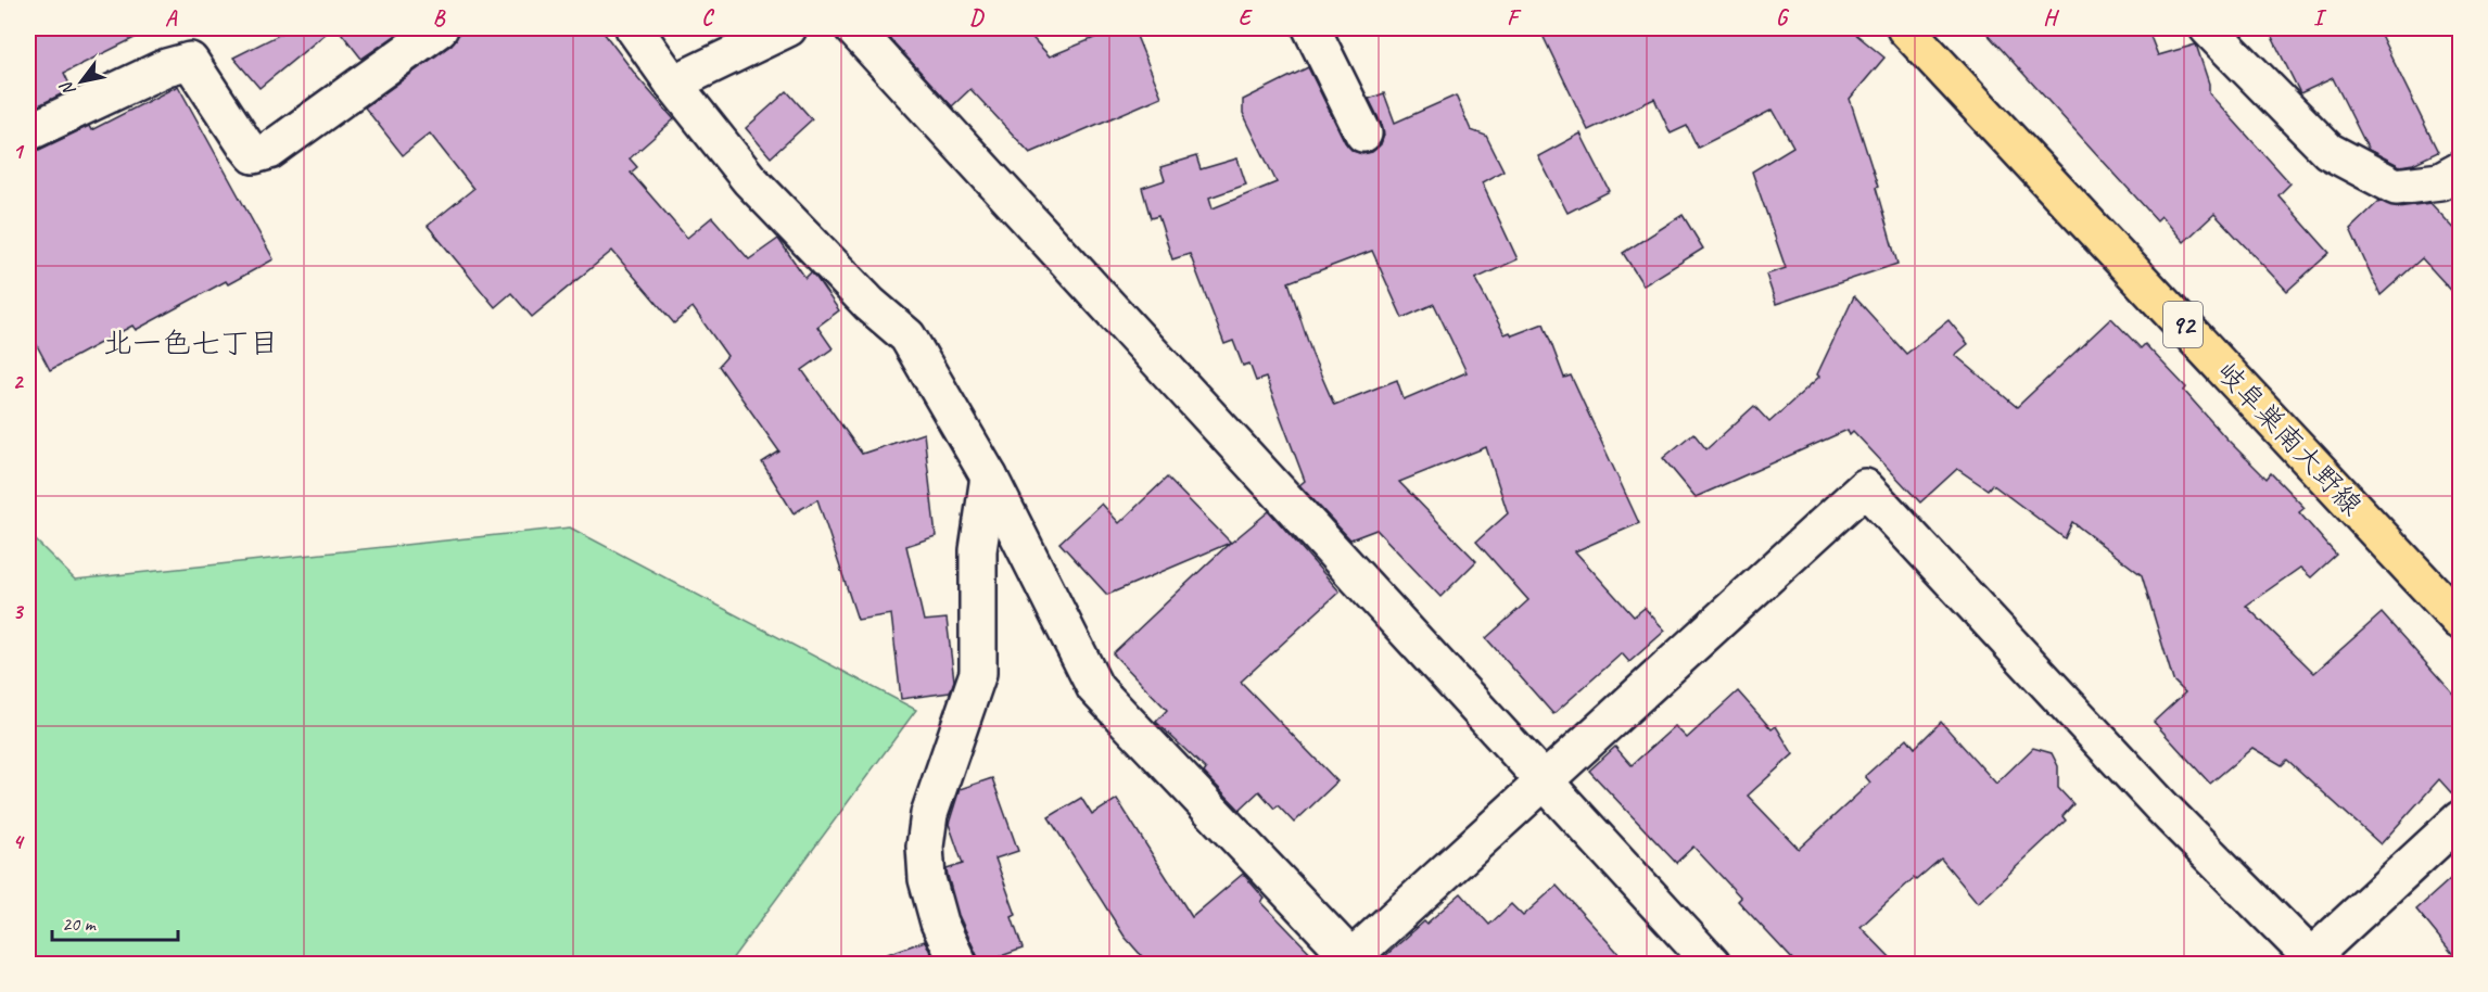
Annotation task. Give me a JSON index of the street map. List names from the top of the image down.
{
  "streets": {
    "main road": ["92", "岐阜巣南大野線"]
  },
  "districts": ["北一色七丁目"],
  "scale_bar": "20 m",
  "north": "bottom left",
  "grid": {
    "columns": [
      "A",
      "B",
      "C",
      "D",
      "E",
      "F",
      "G",
      "H",
      "I"
    ],
    "rows": [
      "1",
      "2",
      "3",
      "4"
    ]
  }
}
